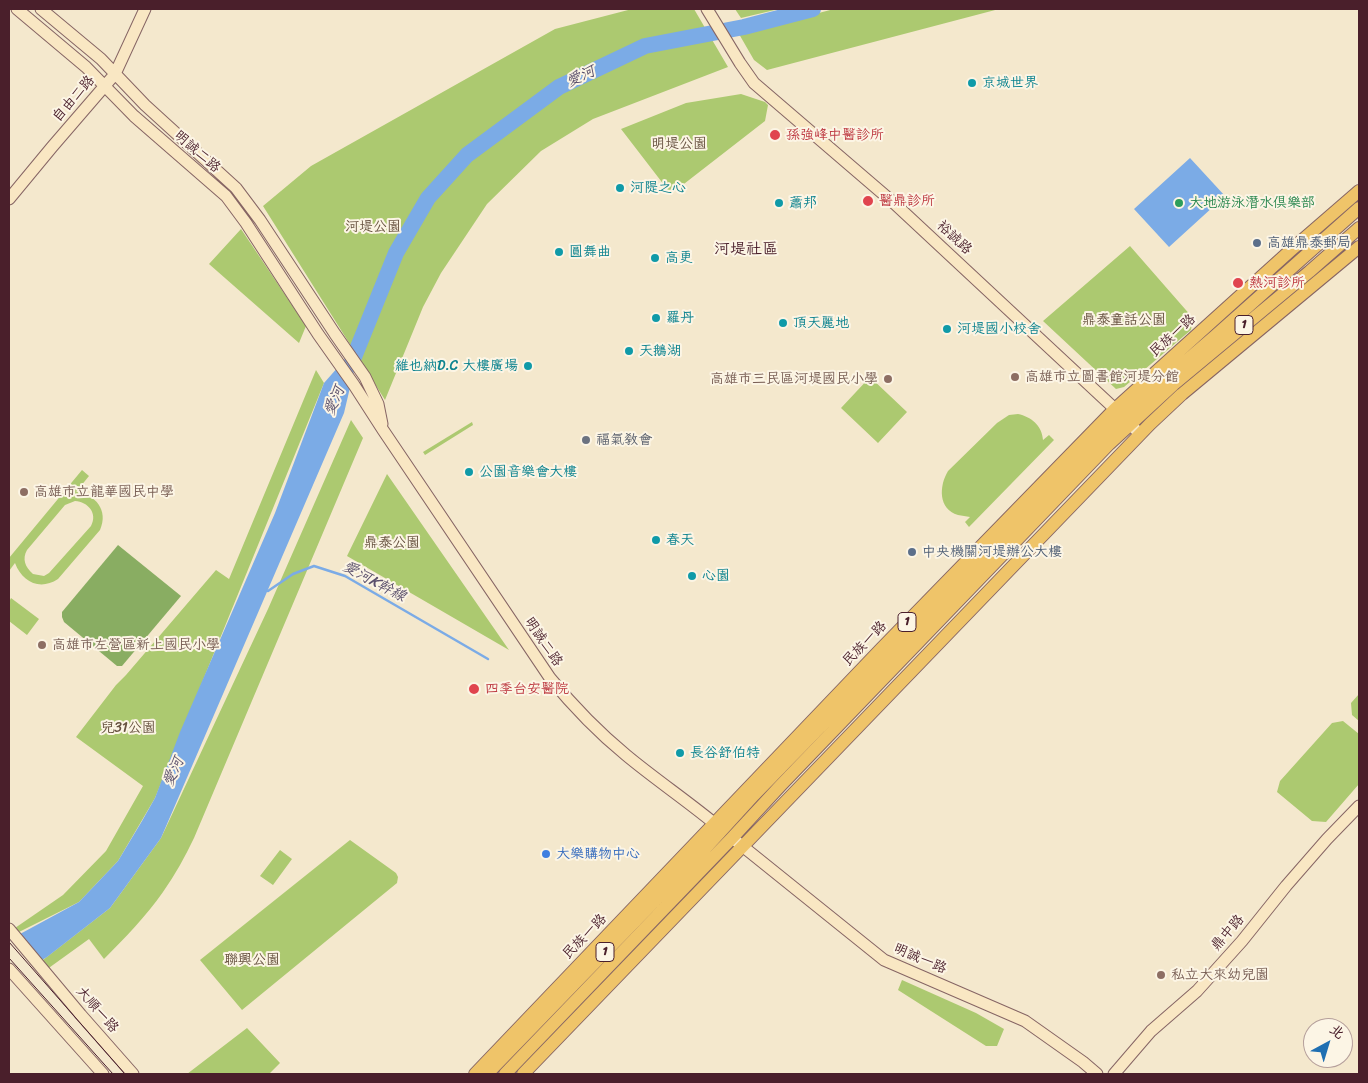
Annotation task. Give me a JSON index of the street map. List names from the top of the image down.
{
  "streets": {
    "main road": ["1", "民族一路"],
    "street": [
      "自由二路",
      "明誠二路",
      "裕誠路",
      "鼎中路",
      "明誠一路",
      "大順一路"
    ]
  },
  "crossings": [
    ["自由二路", "明誠二路"],
    ["明誠二路", "民族一路"],
    ["明誠二路", "明誠一路"],
    ["裕誠路", "1"],
    ["裕誠路", "民族一路"],
    ["1", "明誠一路"],
    ["民族一路", "明誠一路"]
  ],
  "districts": ["河堤社區"],
  "water": ["愛河", "愛河K幹線"],
  "parks": [
    "明堤公園",
    "河堤公園",
    "鼎泰童話公園",
    "鼎泰公園",
    "兒31公園",
    "聯興公園"
  ],
  "places": [
    "京城世界",
    "孫強峰中醫診所",
    "河隄之心",
    "醫鼎診所",
    "蕭邦",
    "大地游泳潛水俱樂部",
    "高雄鼎泰郵局",
    "圓舞曲",
    "高更",
    "熱河診所",
    "羅丹",
    "頂天麗地",
    "河堤國小校舍",
    "天鵝湖",
    "維也納D.C 大樓廣場",
    "高雄市立圖書館河堤分館",
    "高雄市三民區河堤國民小學",
    "福氣教會",
    "公園音樂會大樓",
    "高雄市立龍華國民中學",
    "春天",
    "中央機關河堤辦公大樓",
    "心園",
    "高雄市左營區新上國民小學",
    "四季台安醫院",
    "長谷舒伯特",
    "大樂購物中心",
    "私立大來幼兒園"
  ],
  "north": "top right"
}
